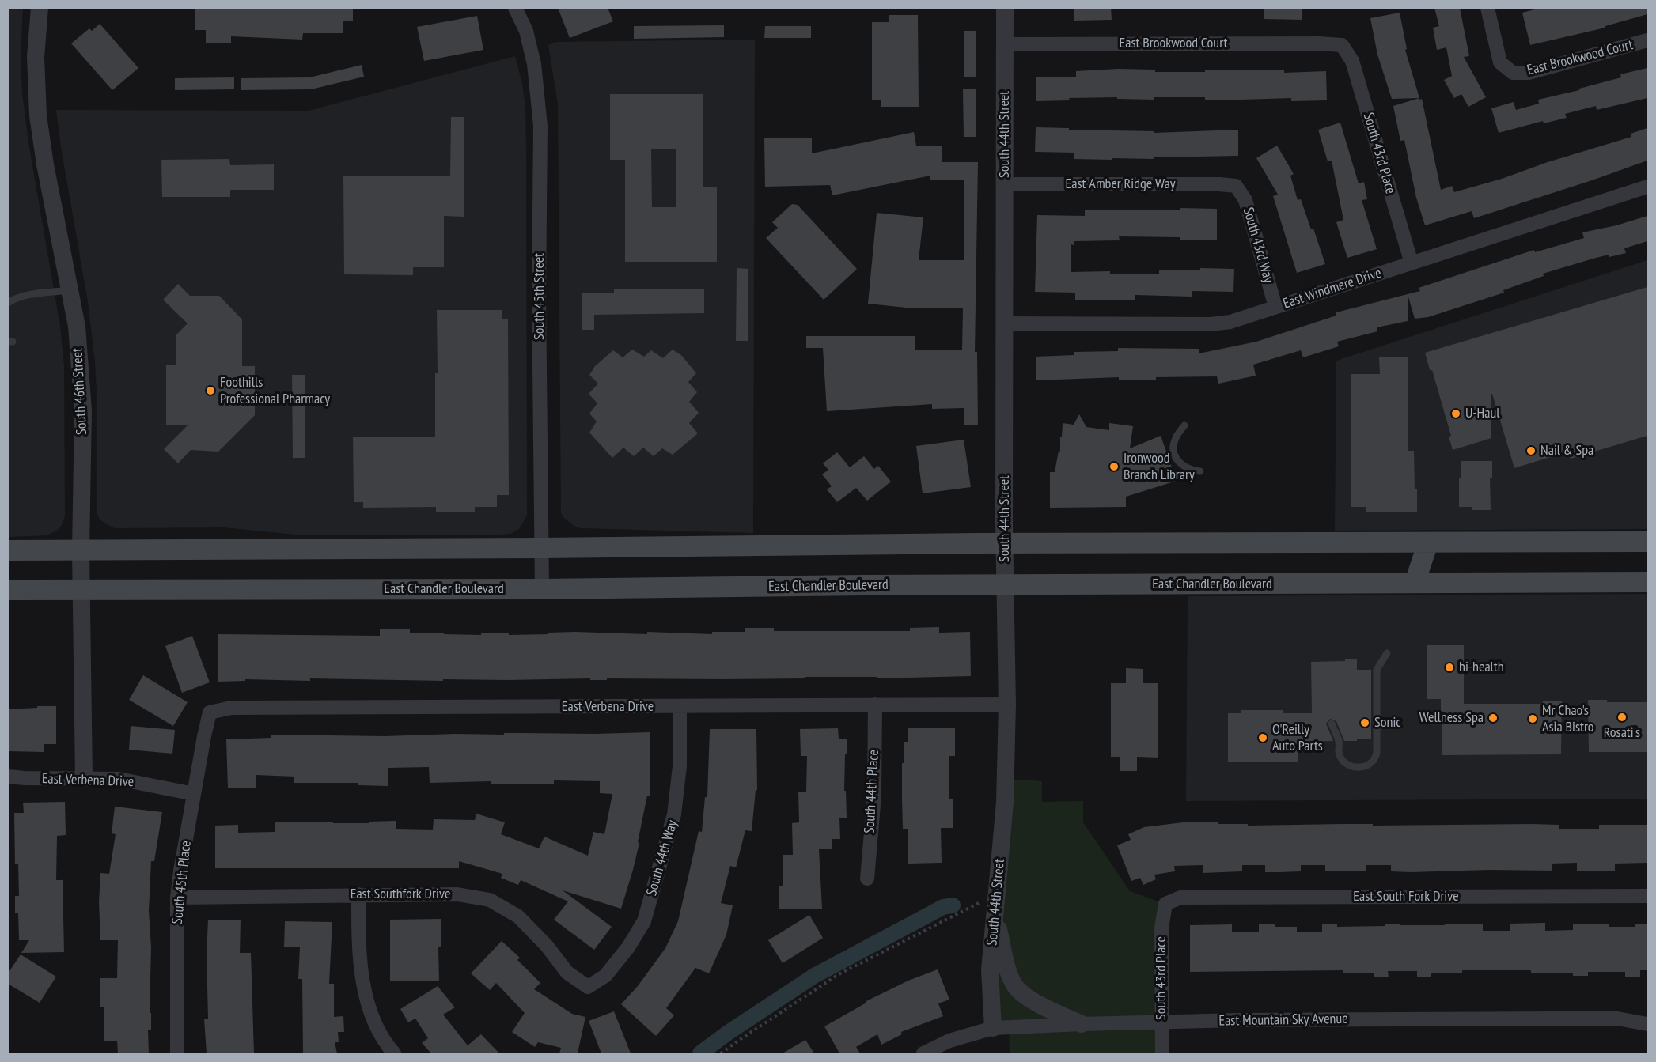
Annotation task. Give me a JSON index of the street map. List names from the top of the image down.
{
  "streets": {
    "main road": ["East Chandler Boulevard"],
    "street": [
      "East Brookwood Court",
      "South 44th Street",
      "South 43rd Place",
      "East Amber Ridge Way",
      "South 43rd Way",
      "East Windmere Drive",
      "South 45th Street",
      "South 46th Street",
      "East Verbena Drive",
      "South 44th Place",
      "South 44th Way",
      "South 45th Place",
      "East Southfork Drive",
      "East South Fork Drive",
      "East Mountain Sky Avenue"
    ]
  },
  "crossings": [
    ["East Brookwood Court", "South 44th Street"],
    ["East Brookwood Court", "South 43rd Place"],
    ["South 44th Street", "East Amber Ridge Way"],
    ["South 44th Street", "East Windmere Drive"],
    ["South 44th Street", "East Chandler Boulevard"],
    ["South 44th Street", "East Verbena Drive"],
    ["South 44th Street", "East Mountain Sky Avenue"],
    ["South 43rd Place", "East Windmere Drive"],
    ["South 43rd Place", "East South Fork Drive"],
    ["South 43rd Place", "East Mountain Sky Avenue"],
    ["East Amber Ridge Way", "South 43rd Way"],
    ["South 43rd Way", "East Windmere Drive"],
    ["South 45th Street", "East Chandler Boulevard"],
    ["South 46th Street", "East Chandler Boulevard"],
    ["South 46th Street", "East Verbena Drive"],
    ["East Verbena Drive", "South 44th Place"],
    ["East Verbena Drive", "South 44th Way"],
    ["East Verbena Drive", "South 45th Place"],
    ["South 44th Way", "East Southfork Drive"],
    ["South 45th Place", "East Southfork Drive"]
  ],
  "places": [
    "Foothills Professional Pharmacy",
    "U-Haul",
    "Nail & Spa",
    "Ironwood Branch Library",
    "hi-health",
    "Rosati's",
    "Wellness Spa",
    "Mr Chao's Asia Bistro",
    "Sonic",
    "O'Reilly Auto Parts"
  ]
}
